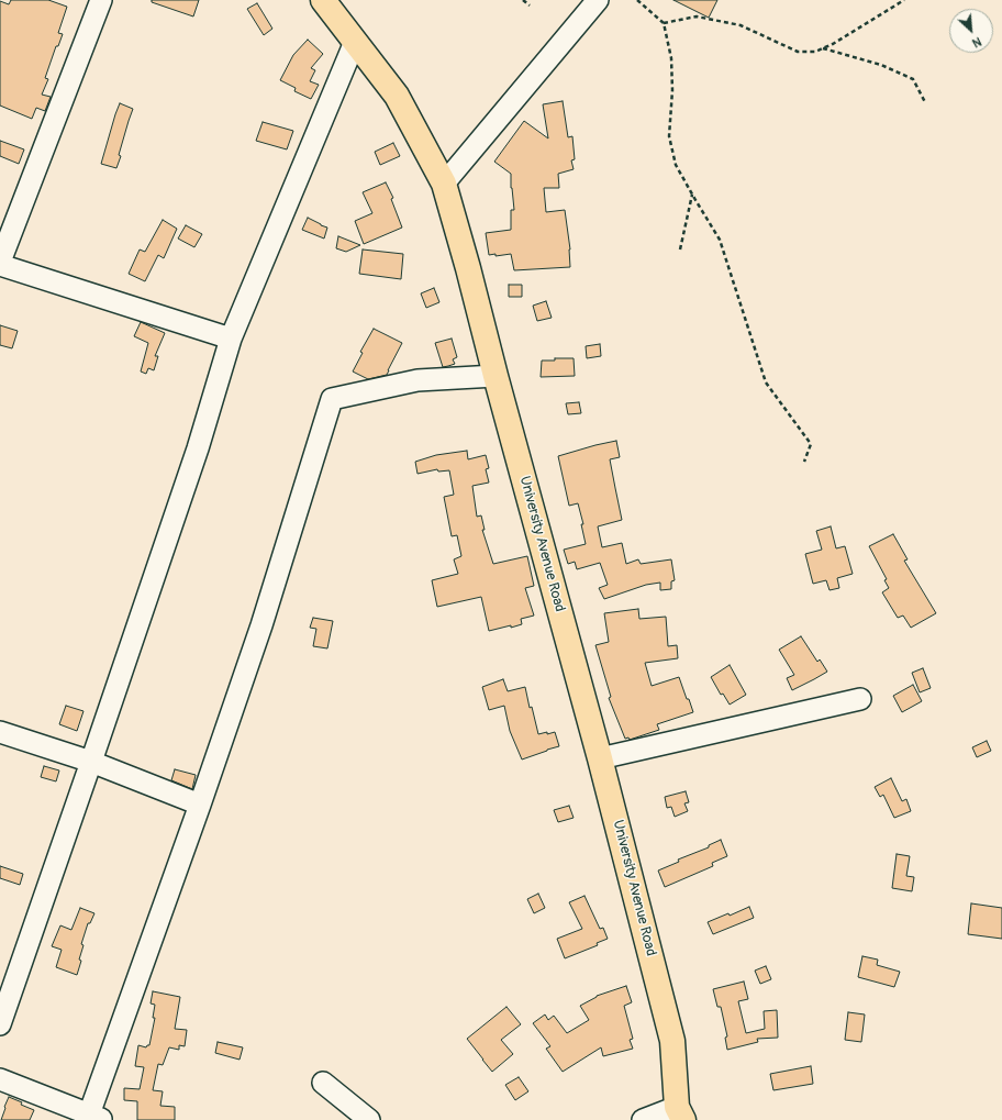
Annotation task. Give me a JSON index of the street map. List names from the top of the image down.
{
  "streets": {
    "main road": ["University Avenue Road"]
  },
  "north": "bottom right"
}
